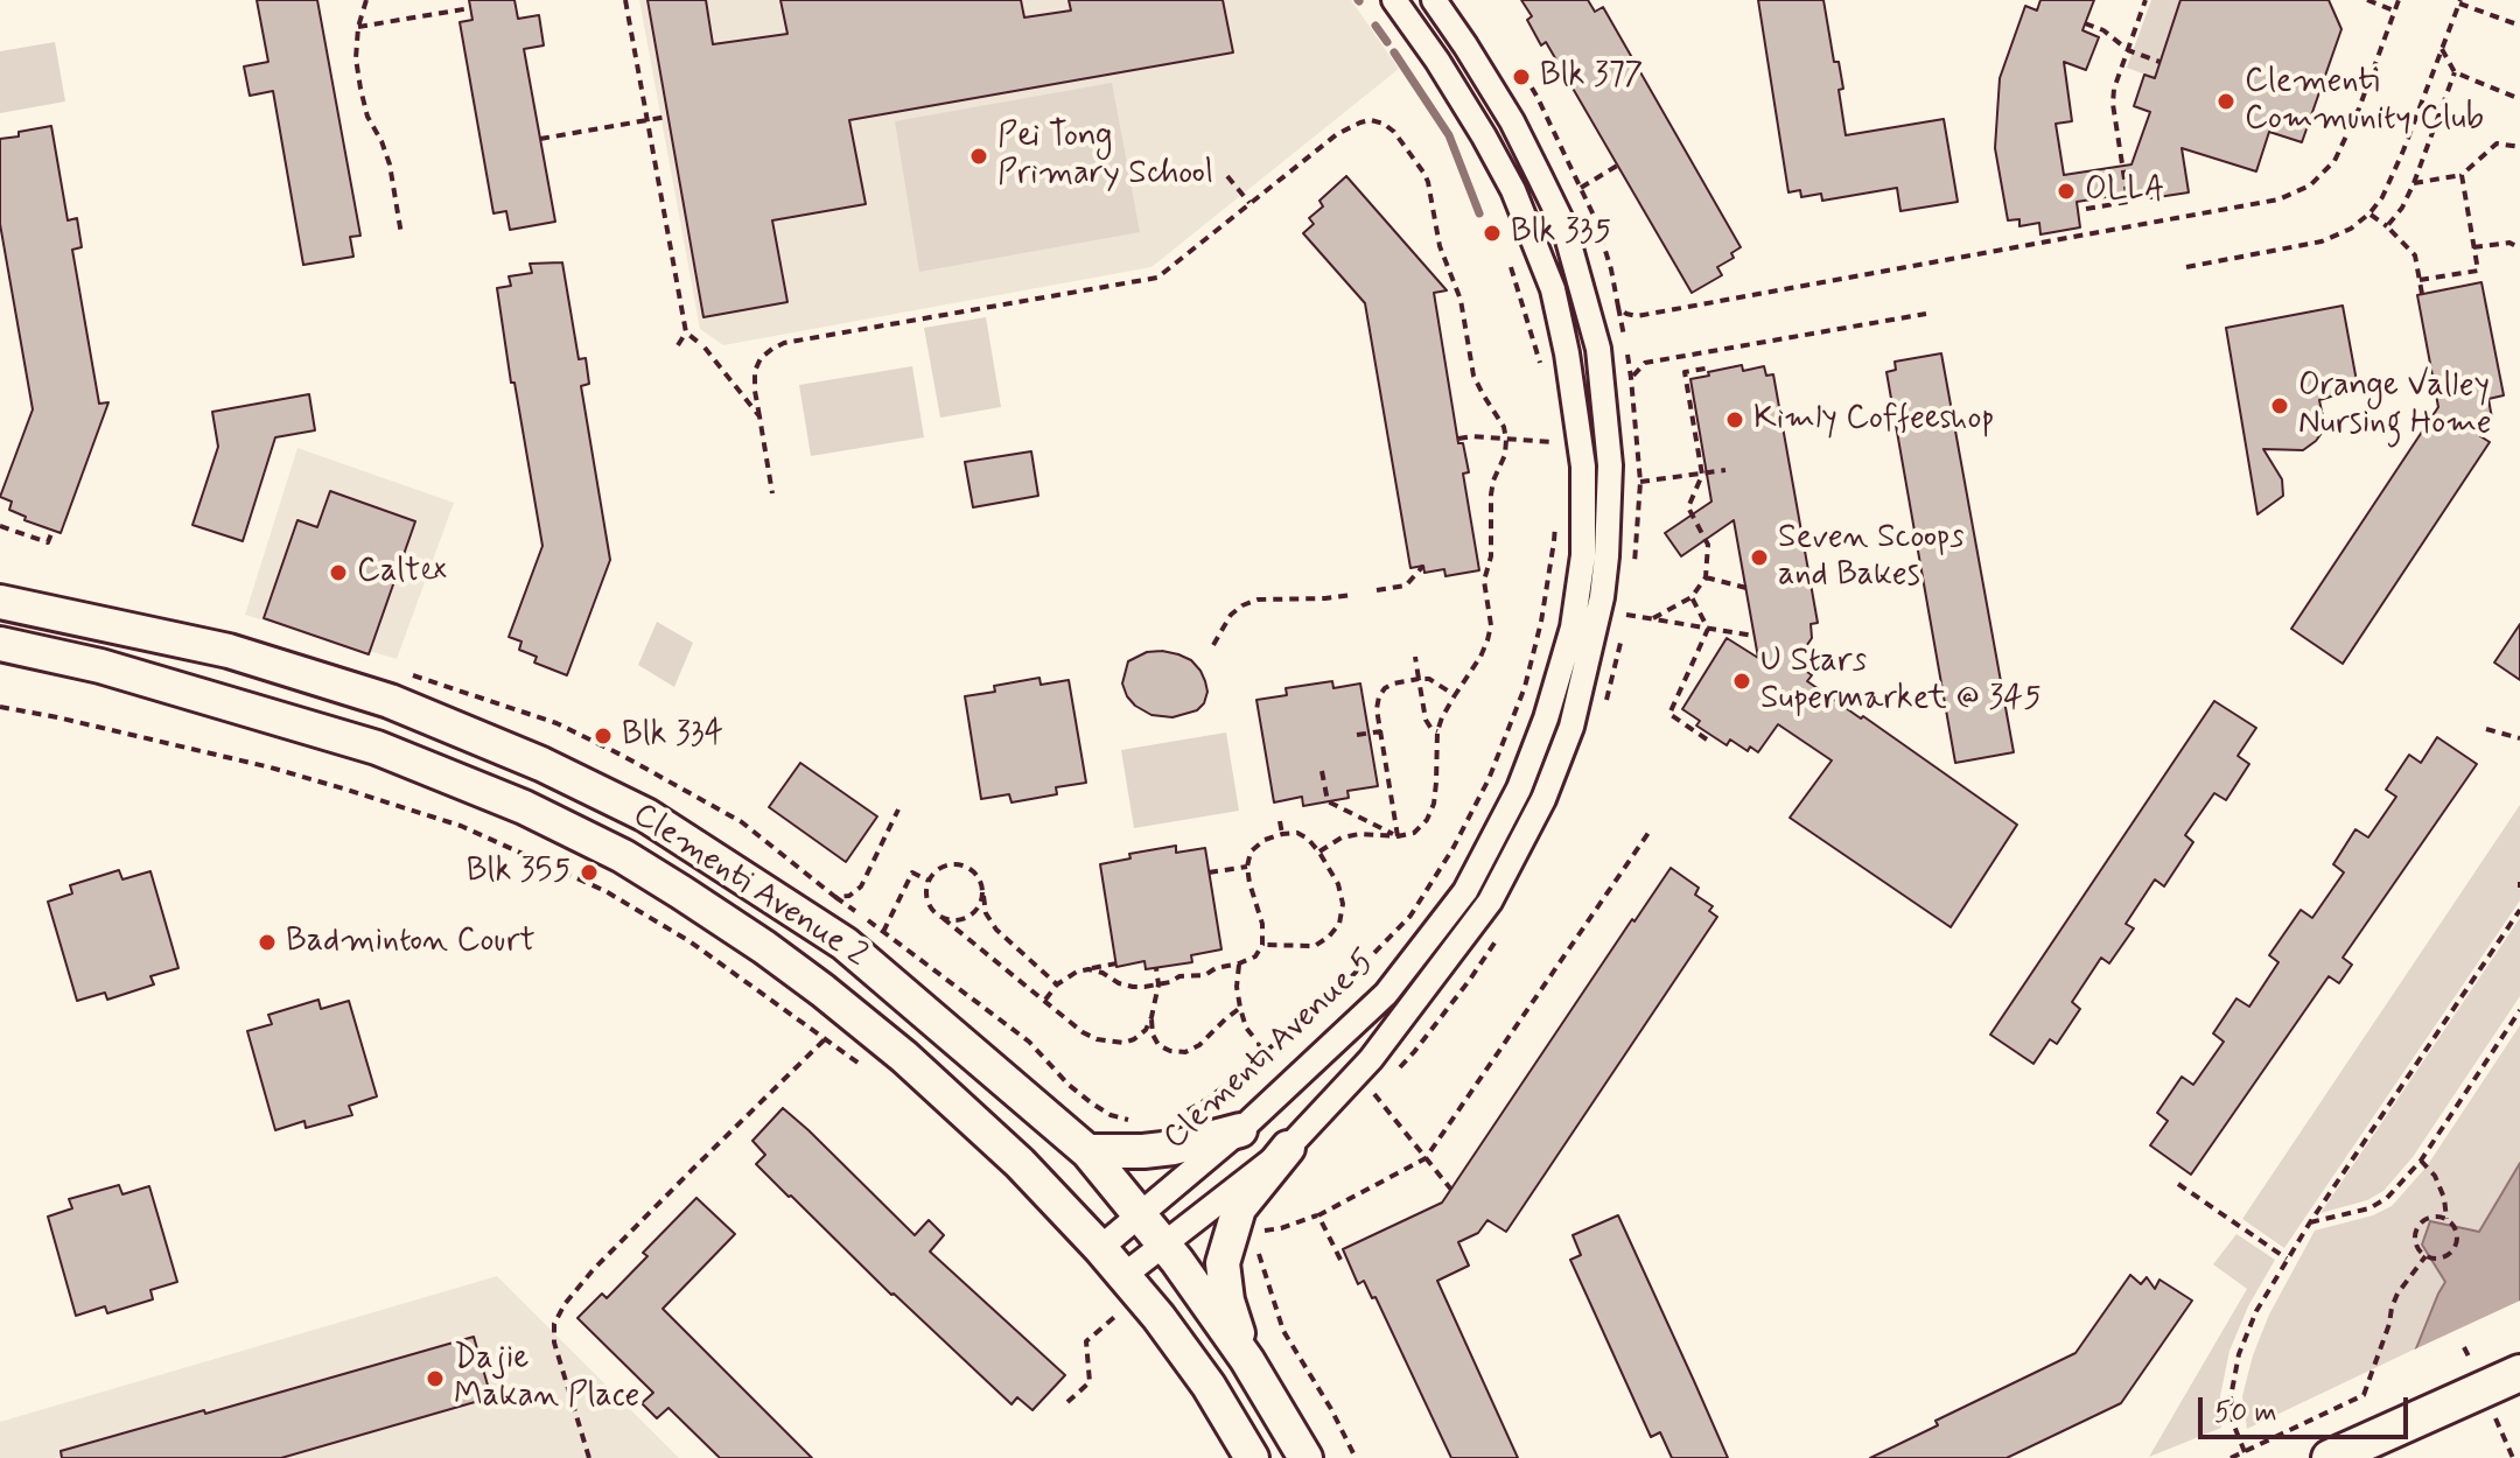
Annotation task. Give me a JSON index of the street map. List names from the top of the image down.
{
  "streets": {
    "main road": ["Clementi Avenue 2"],
    "street": ["Clementi Avenue 5"]
  },
  "crossings": [
    ["Clementi Avenue 2", "Clementi Avenue 5"]
  ],
  "places": [
    "Blk 377",
    "Clementi Community Club",
    "Pei Tong Primary School",
    "OLLA",
    "Blk 335",
    "Orange Valley Nursing Home",
    "Kimly Coffeeshop",
    "Seven Scoops and Bakes",
    "Caltex",
    "U Stars Supermarket @ 345",
    "Blk 334",
    "Blk 355",
    "Badminton Court",
    "Dajie Makan Place"
  ],
  "scale_bar": "50 m"
}
